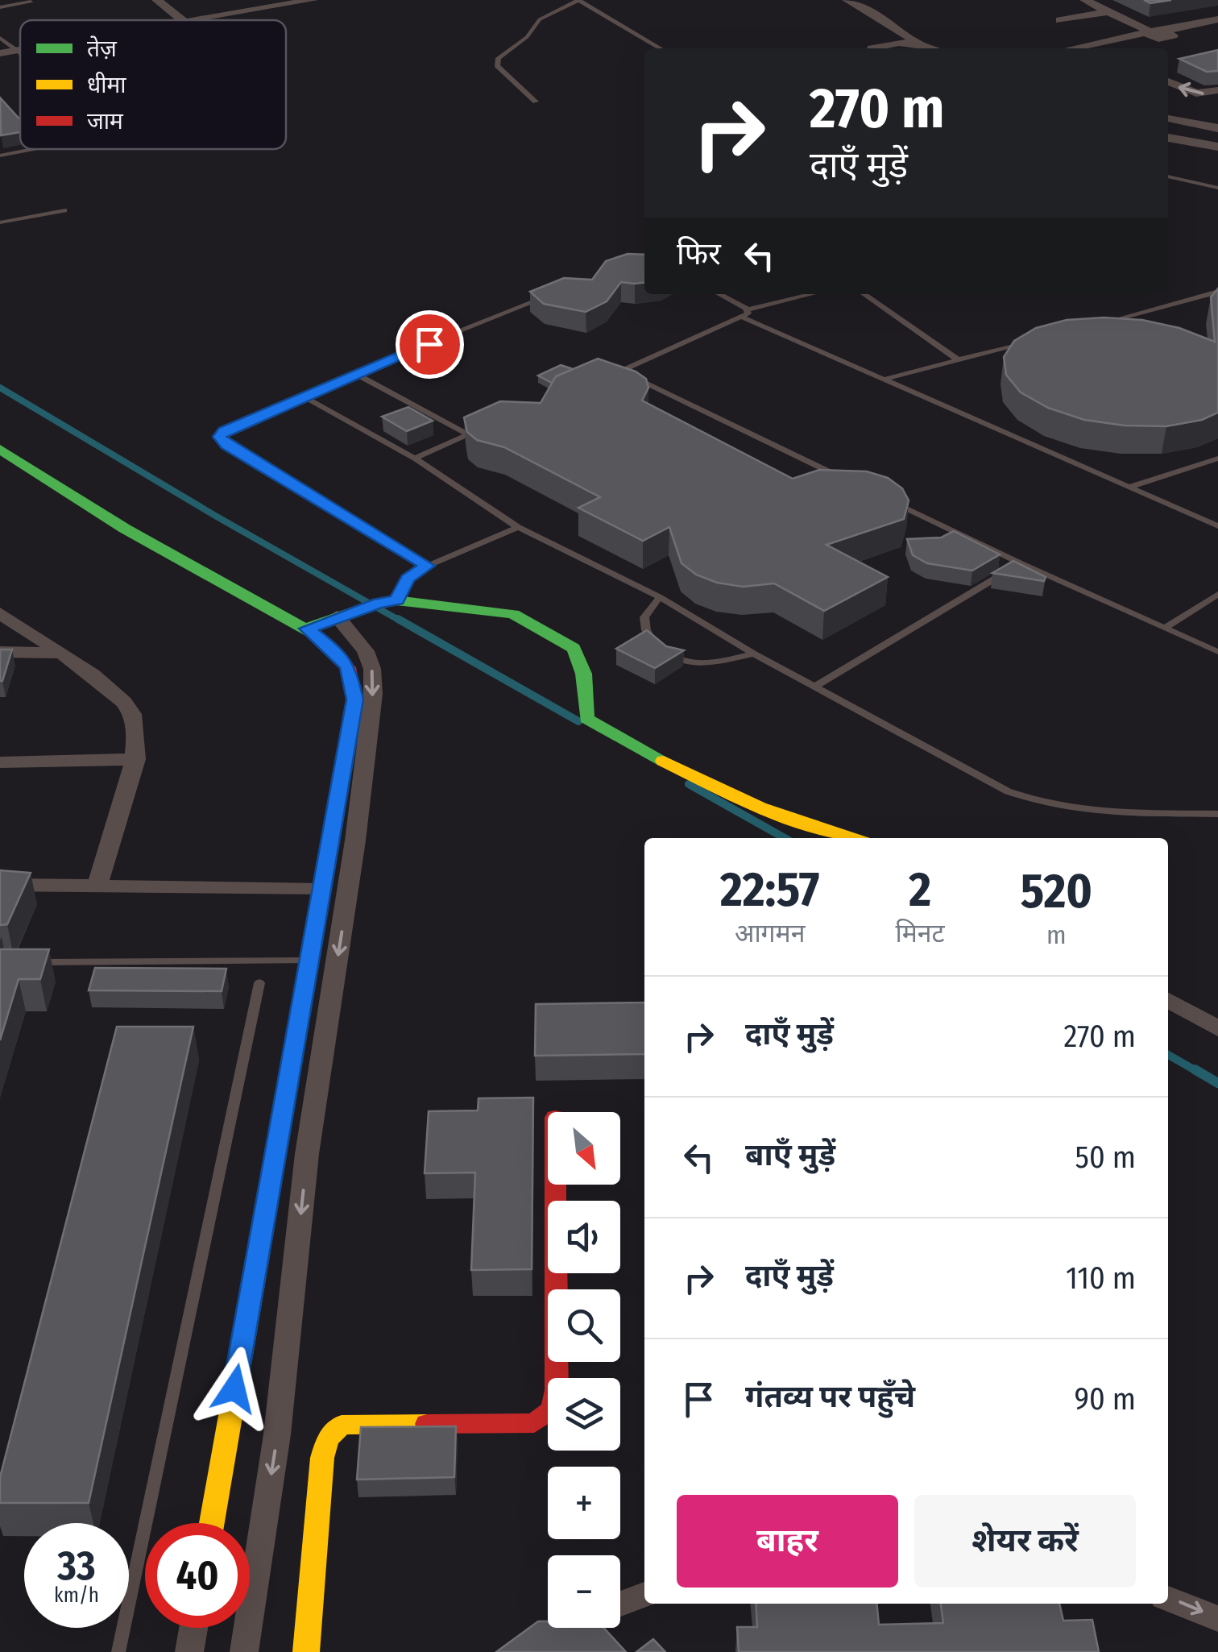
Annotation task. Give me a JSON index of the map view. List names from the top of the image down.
{
  "legend": ["तेज़", "धीमा", "जाम"],
  "north": "bottom right",
  "page": {
    "turn": ["270 m", "दाएँ मुड़ें"],
    "then": "फिर",
    "eta": [
      "22:57",
      "आगमन",
      "2",
      "मिनट",
      "520",
      "m"
    ],
    "list": [
      {
        "name": "दाएँ मुड़ें",
        "value": "270 m"
      },
      {
        "name": "बाएँ मुड़ें",
        "value": "50 m"
      },
      {
        "name": "दाएँ मुड़ें",
        "value": "110 m"
      },
      {
        "name": "गंतव्य पर पहुँचे",
        "value": "90 m"
      }
    ],
    "map_buttons": ["+", "−"],
    "buttons": ["बाहर", "शेयर करें"],
    "speed": "33 km/h",
    "limit": "40"
  }
}
